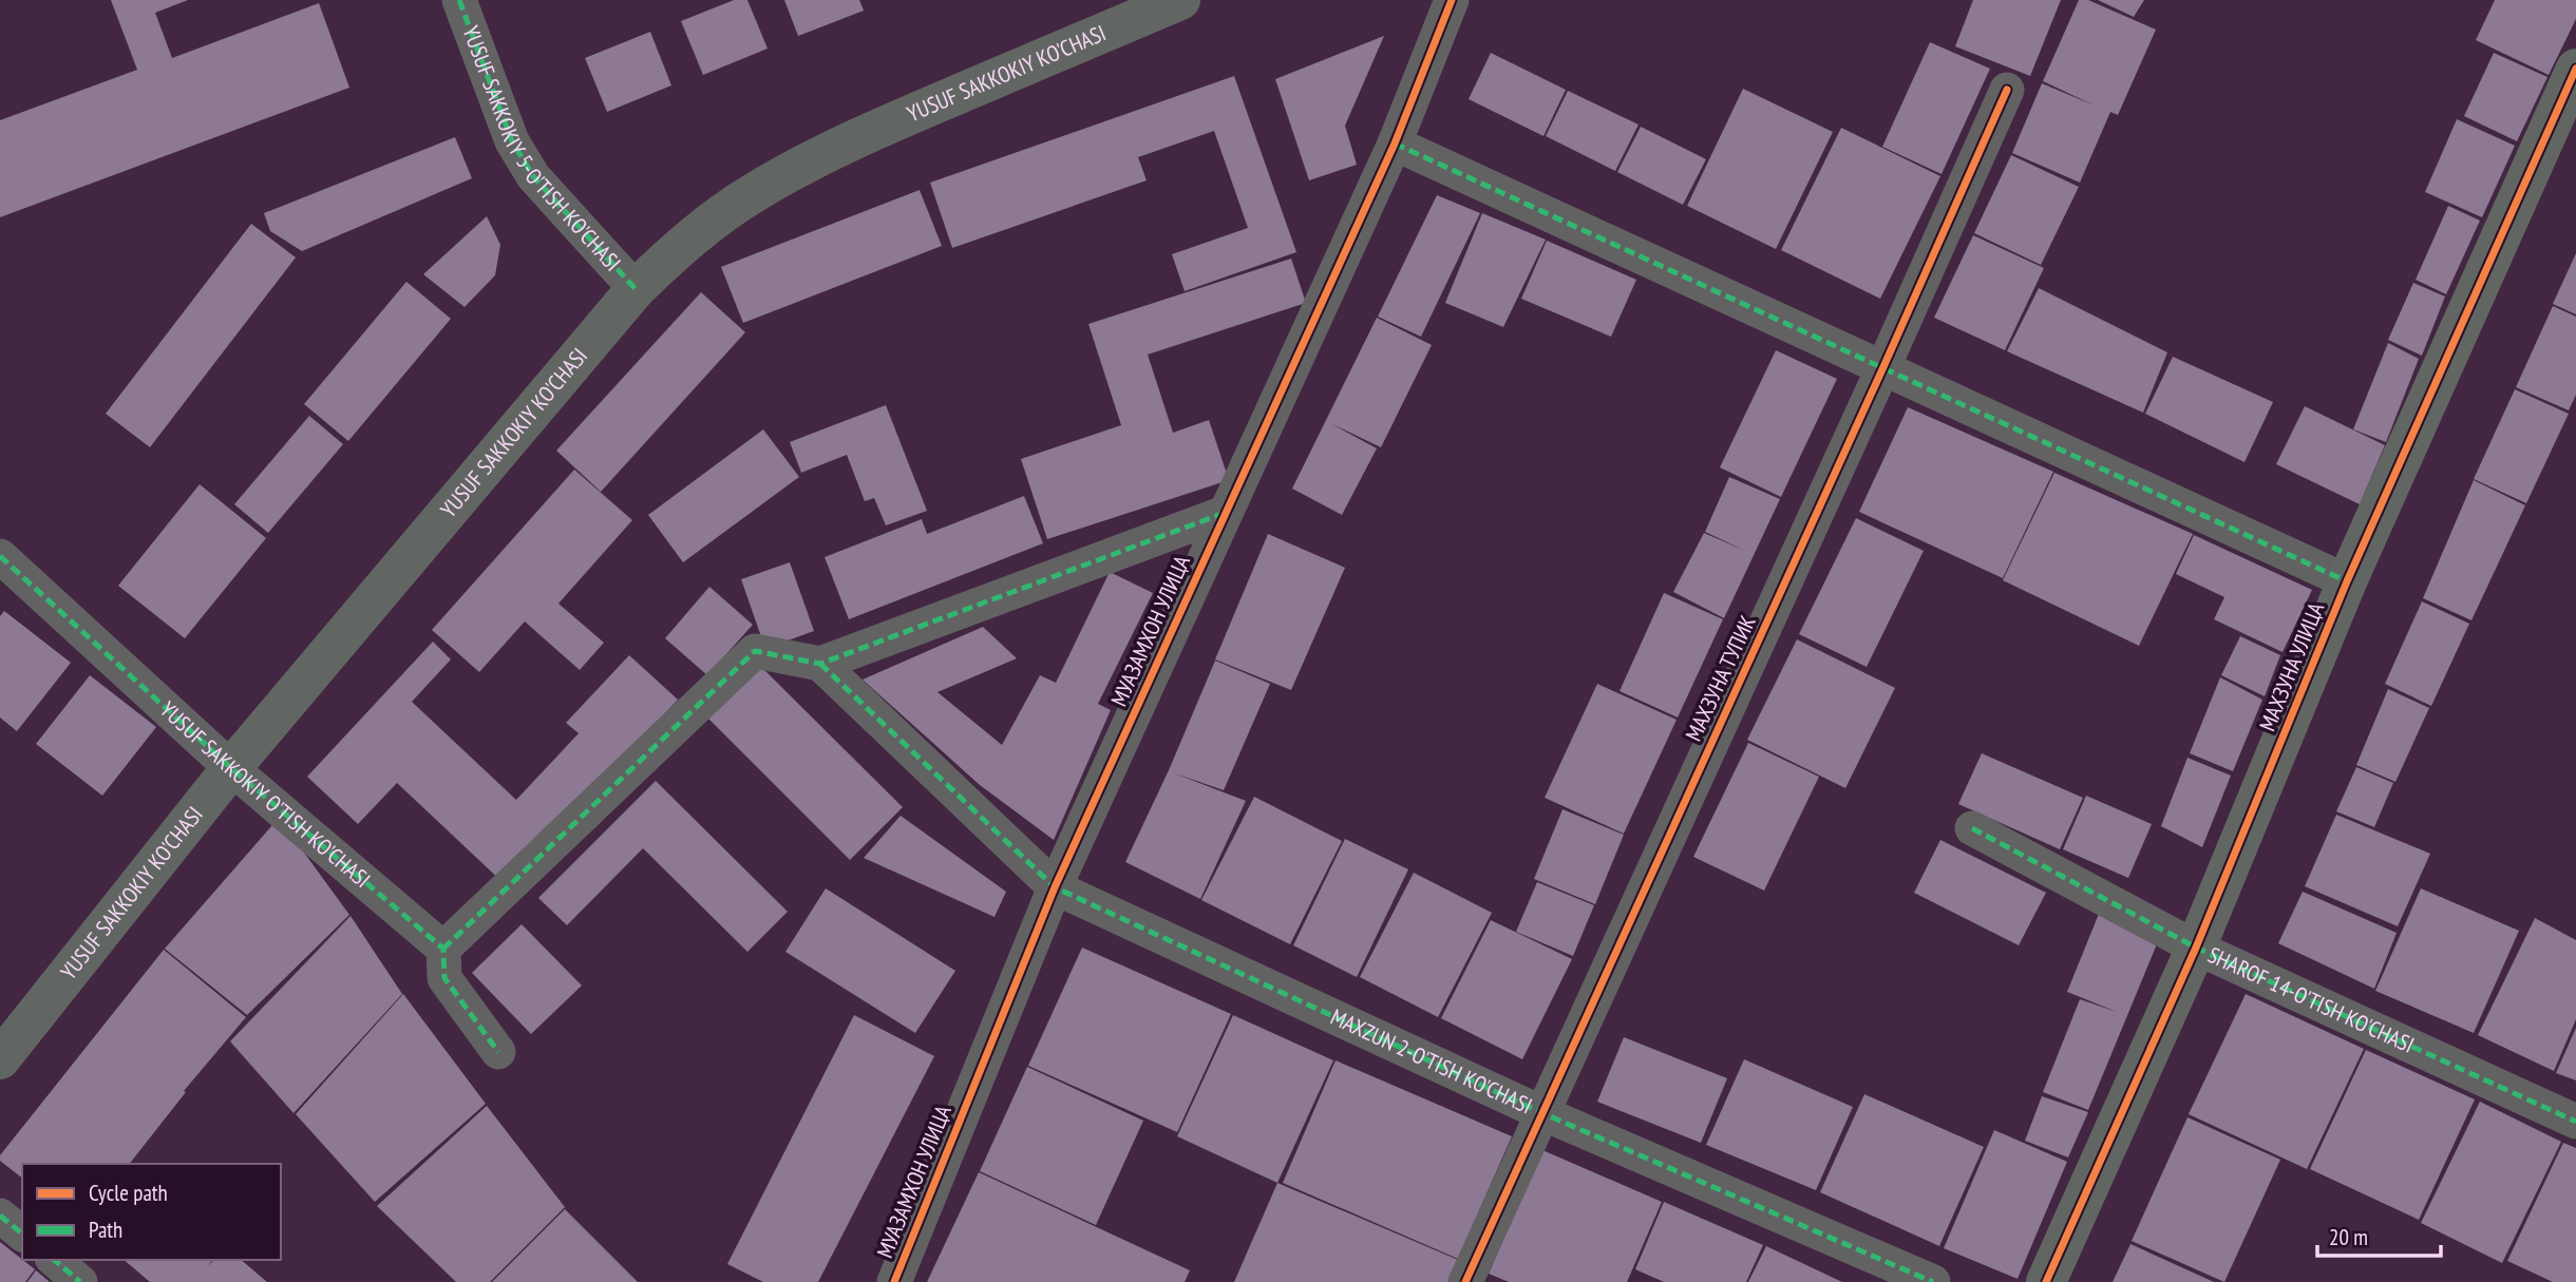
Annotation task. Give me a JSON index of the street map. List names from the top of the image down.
{
  "streets": {
    "main road": ["YUSUF SAKKOKIY KO'CHASI", "МАХЗУНА УЛИЦА"],
    "street": [
      "YUSUF SAKKOKIY 5-O'TISH KO'CHASI",
      "МУАЗАМХОН УЛИЦА",
      "МАХЗУНА ТУПИК",
      "YUSUF SAKKOKIY O'TISH KO'CHASI",
      "SHAROF 14-O'TISH KO'CHASI",
      "MAXZUN 2-O'TISH KO'CHASI"
    ]
  },
  "crossings": [
    ["YUSUF SAKKOKIY KO'CHASI", "YUSUF SAKKOKIY 5-O'TISH KO'CHASI"],
    ["YUSUF SAKKOKIY KO'CHASI", "YUSUF SAKKOKIY O'TISH KO'CHASI"],
    ["МУАЗАМХОН УЛИЦА", "MAXZUN 2-O'TISH KO'CHASI"],
    ["МАХЗУНА УЛИЦА", "SHAROF 14-O'TISH KO'CHASI"],
    ["МАХЗУНА ТУПИК", "MAXZUN 2-O'TISH KO'CHASI"]
  ],
  "legend": ["Cycle path", "Path"],
  "scale_bar": "20 m"
}
